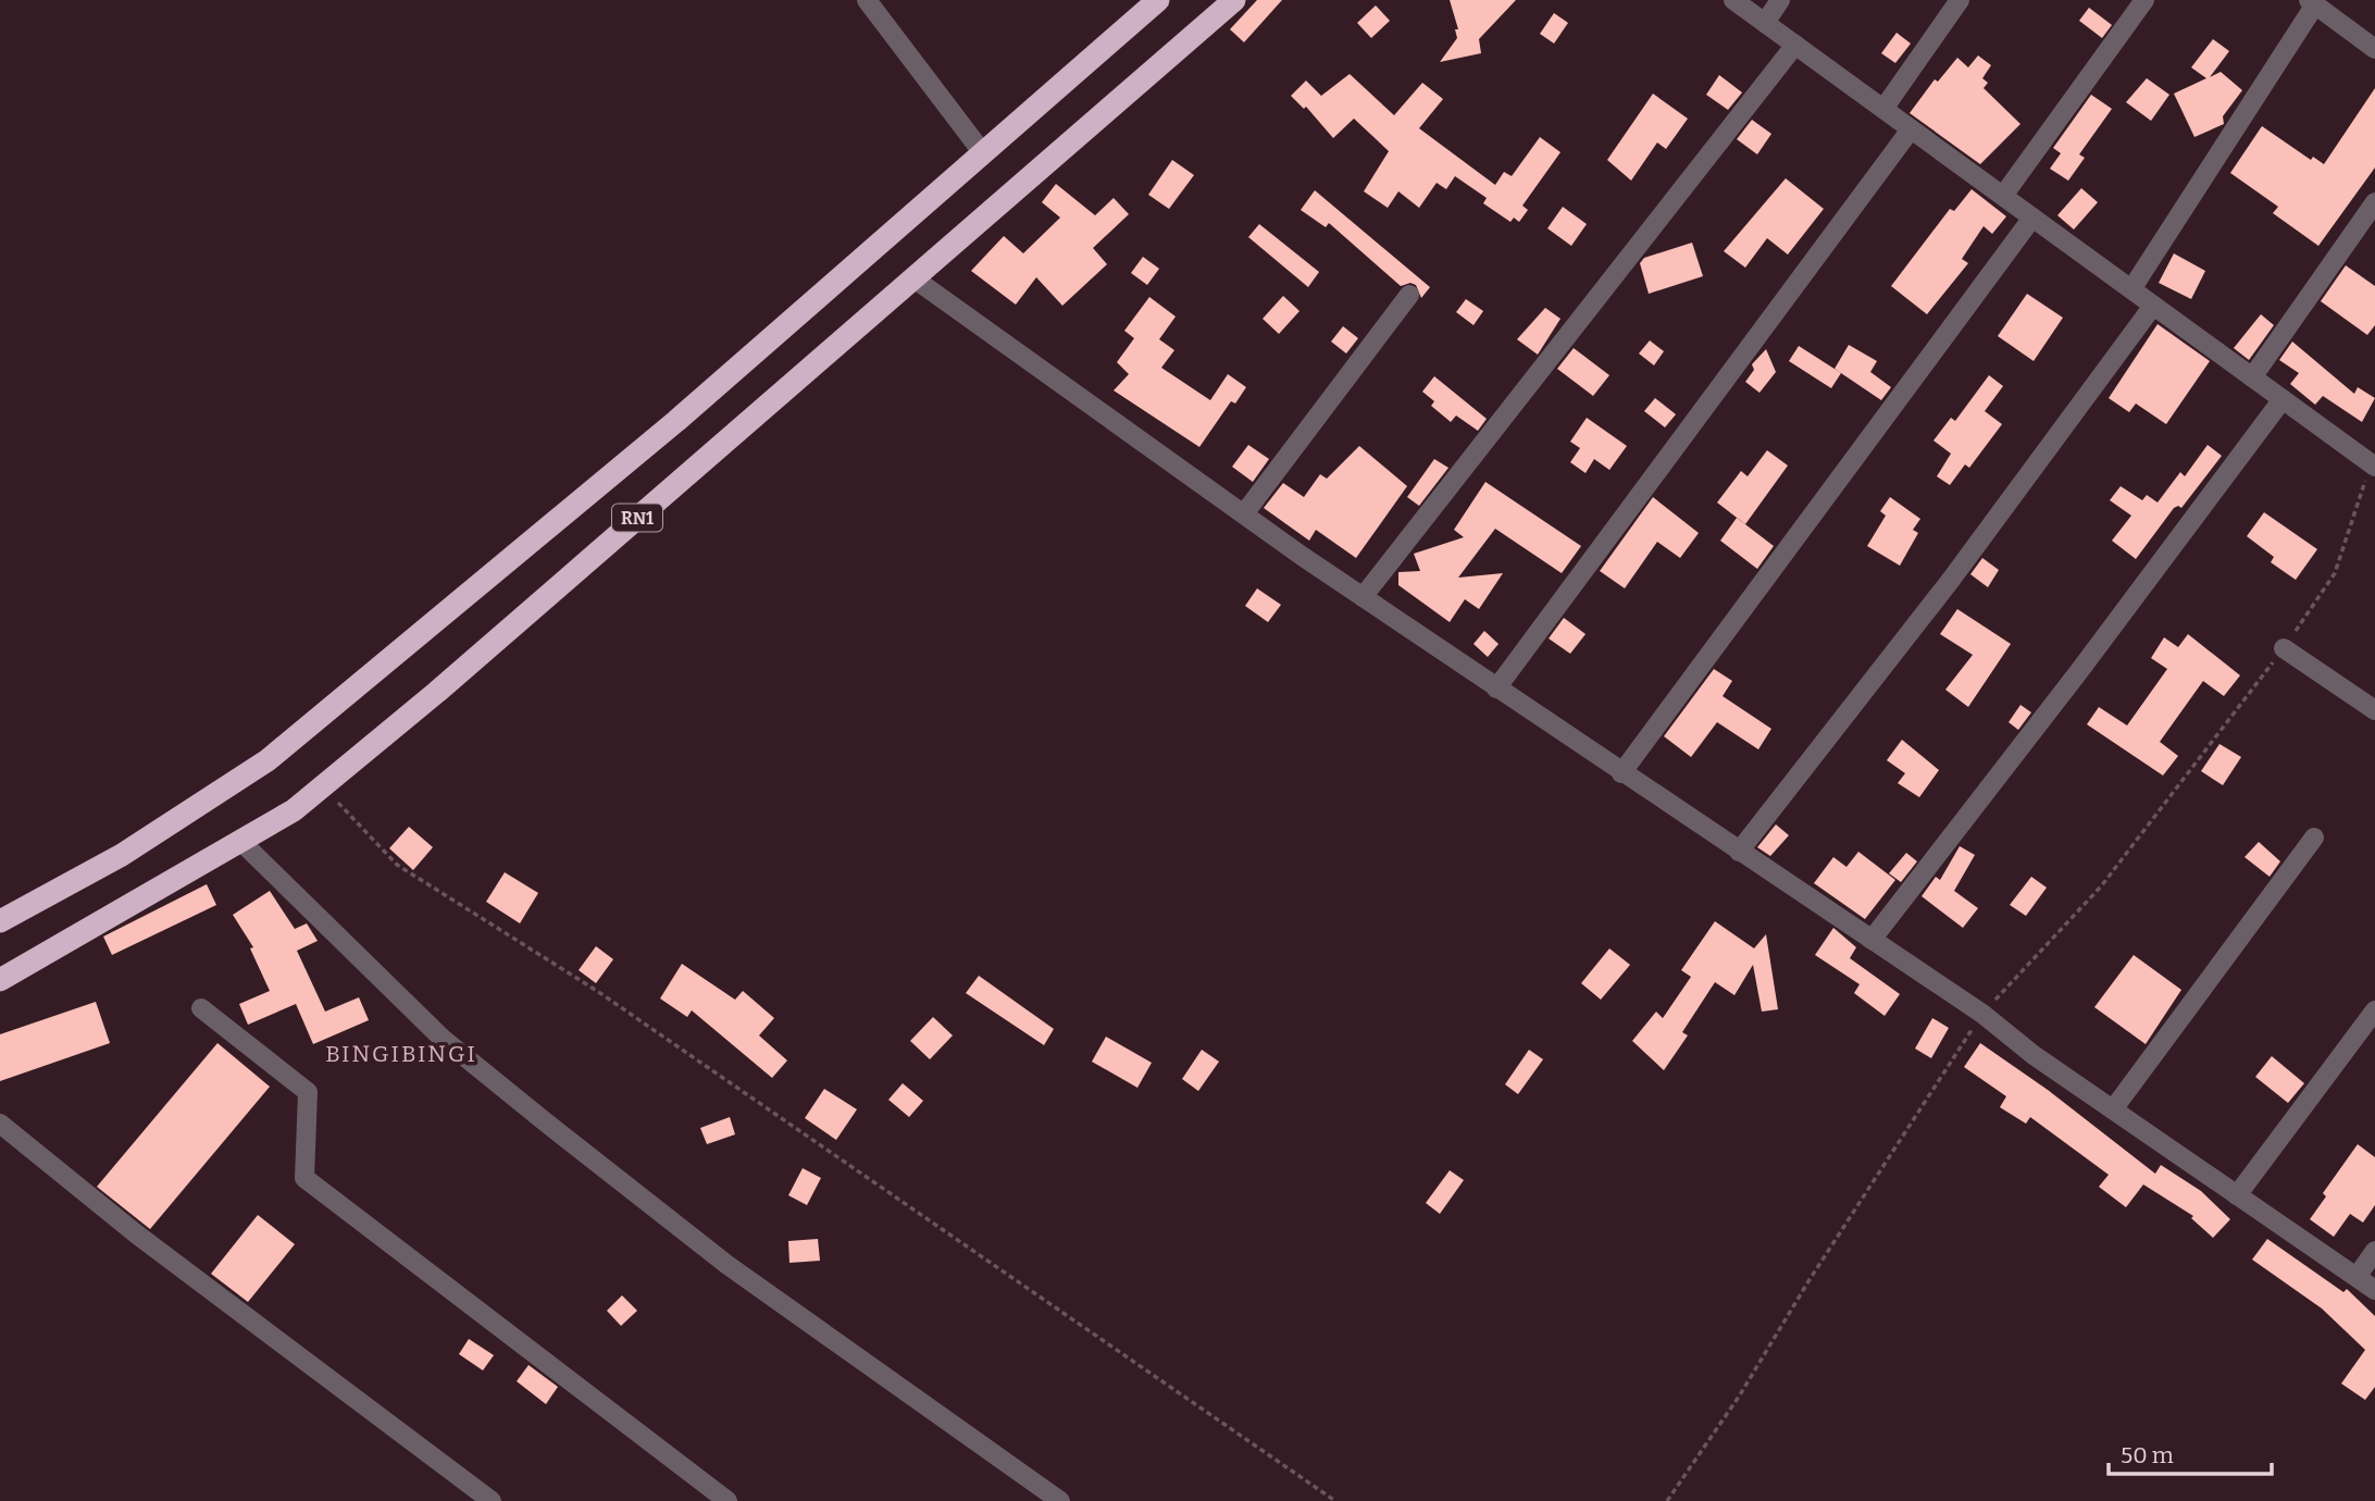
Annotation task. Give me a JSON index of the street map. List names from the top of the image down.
{
  "streets": {
    "highway": ["RN1"]
  },
  "districts": ["BINGIBINGI"],
  "scale_bar": "50 m"
}
